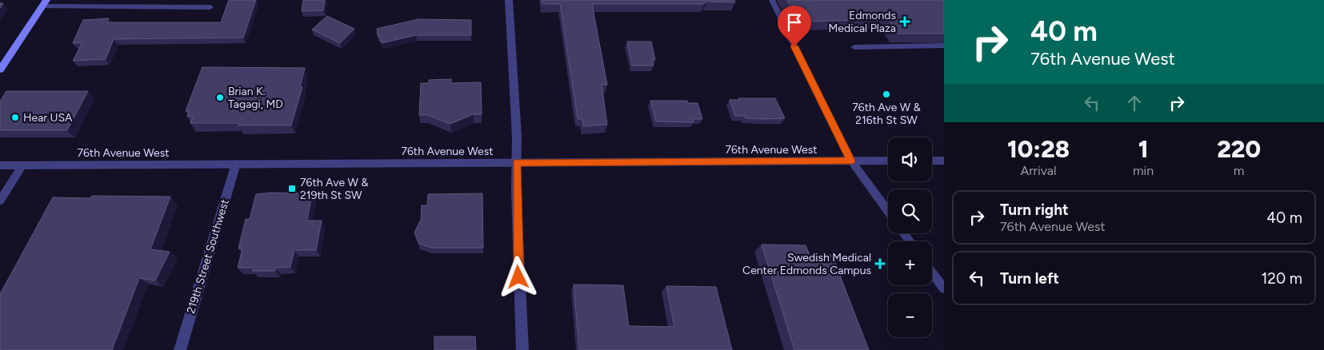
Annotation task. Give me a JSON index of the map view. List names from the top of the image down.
{
  "streets": {
    "street": ["76th Avenue West", "219th Street Southwest"]
  },
  "crossings": [
    ["76th Avenue West", "219th Street Southwest"]
  ],
  "places": {
    "health": ["Edmonds Medical Plaza", "Swedish Medical Center Edmonds Campus"],
    "other": ["76th Ave W & 216th St SW", "Brian K. Tagagi, MD", "Hear USA"],
    "transit": ["76th Ave W & 219th St SW"]
  },
  "page": {
    "turn": ["40 m", "76th Avenue West"],
    "eta": [
      "10:28",
      "Arrival",
      "1",
      "min",
      "220",
      "m"
    ],
    "map_buttons": ["+", "−"],
    "list": [
      {
        "name": "Turn right",
        "note": "76th Avenue West",
        "value": "40 m"
      },
      {
        "name": "Turn left",
        "value": "120 m"
      }
    ]
  }
}
